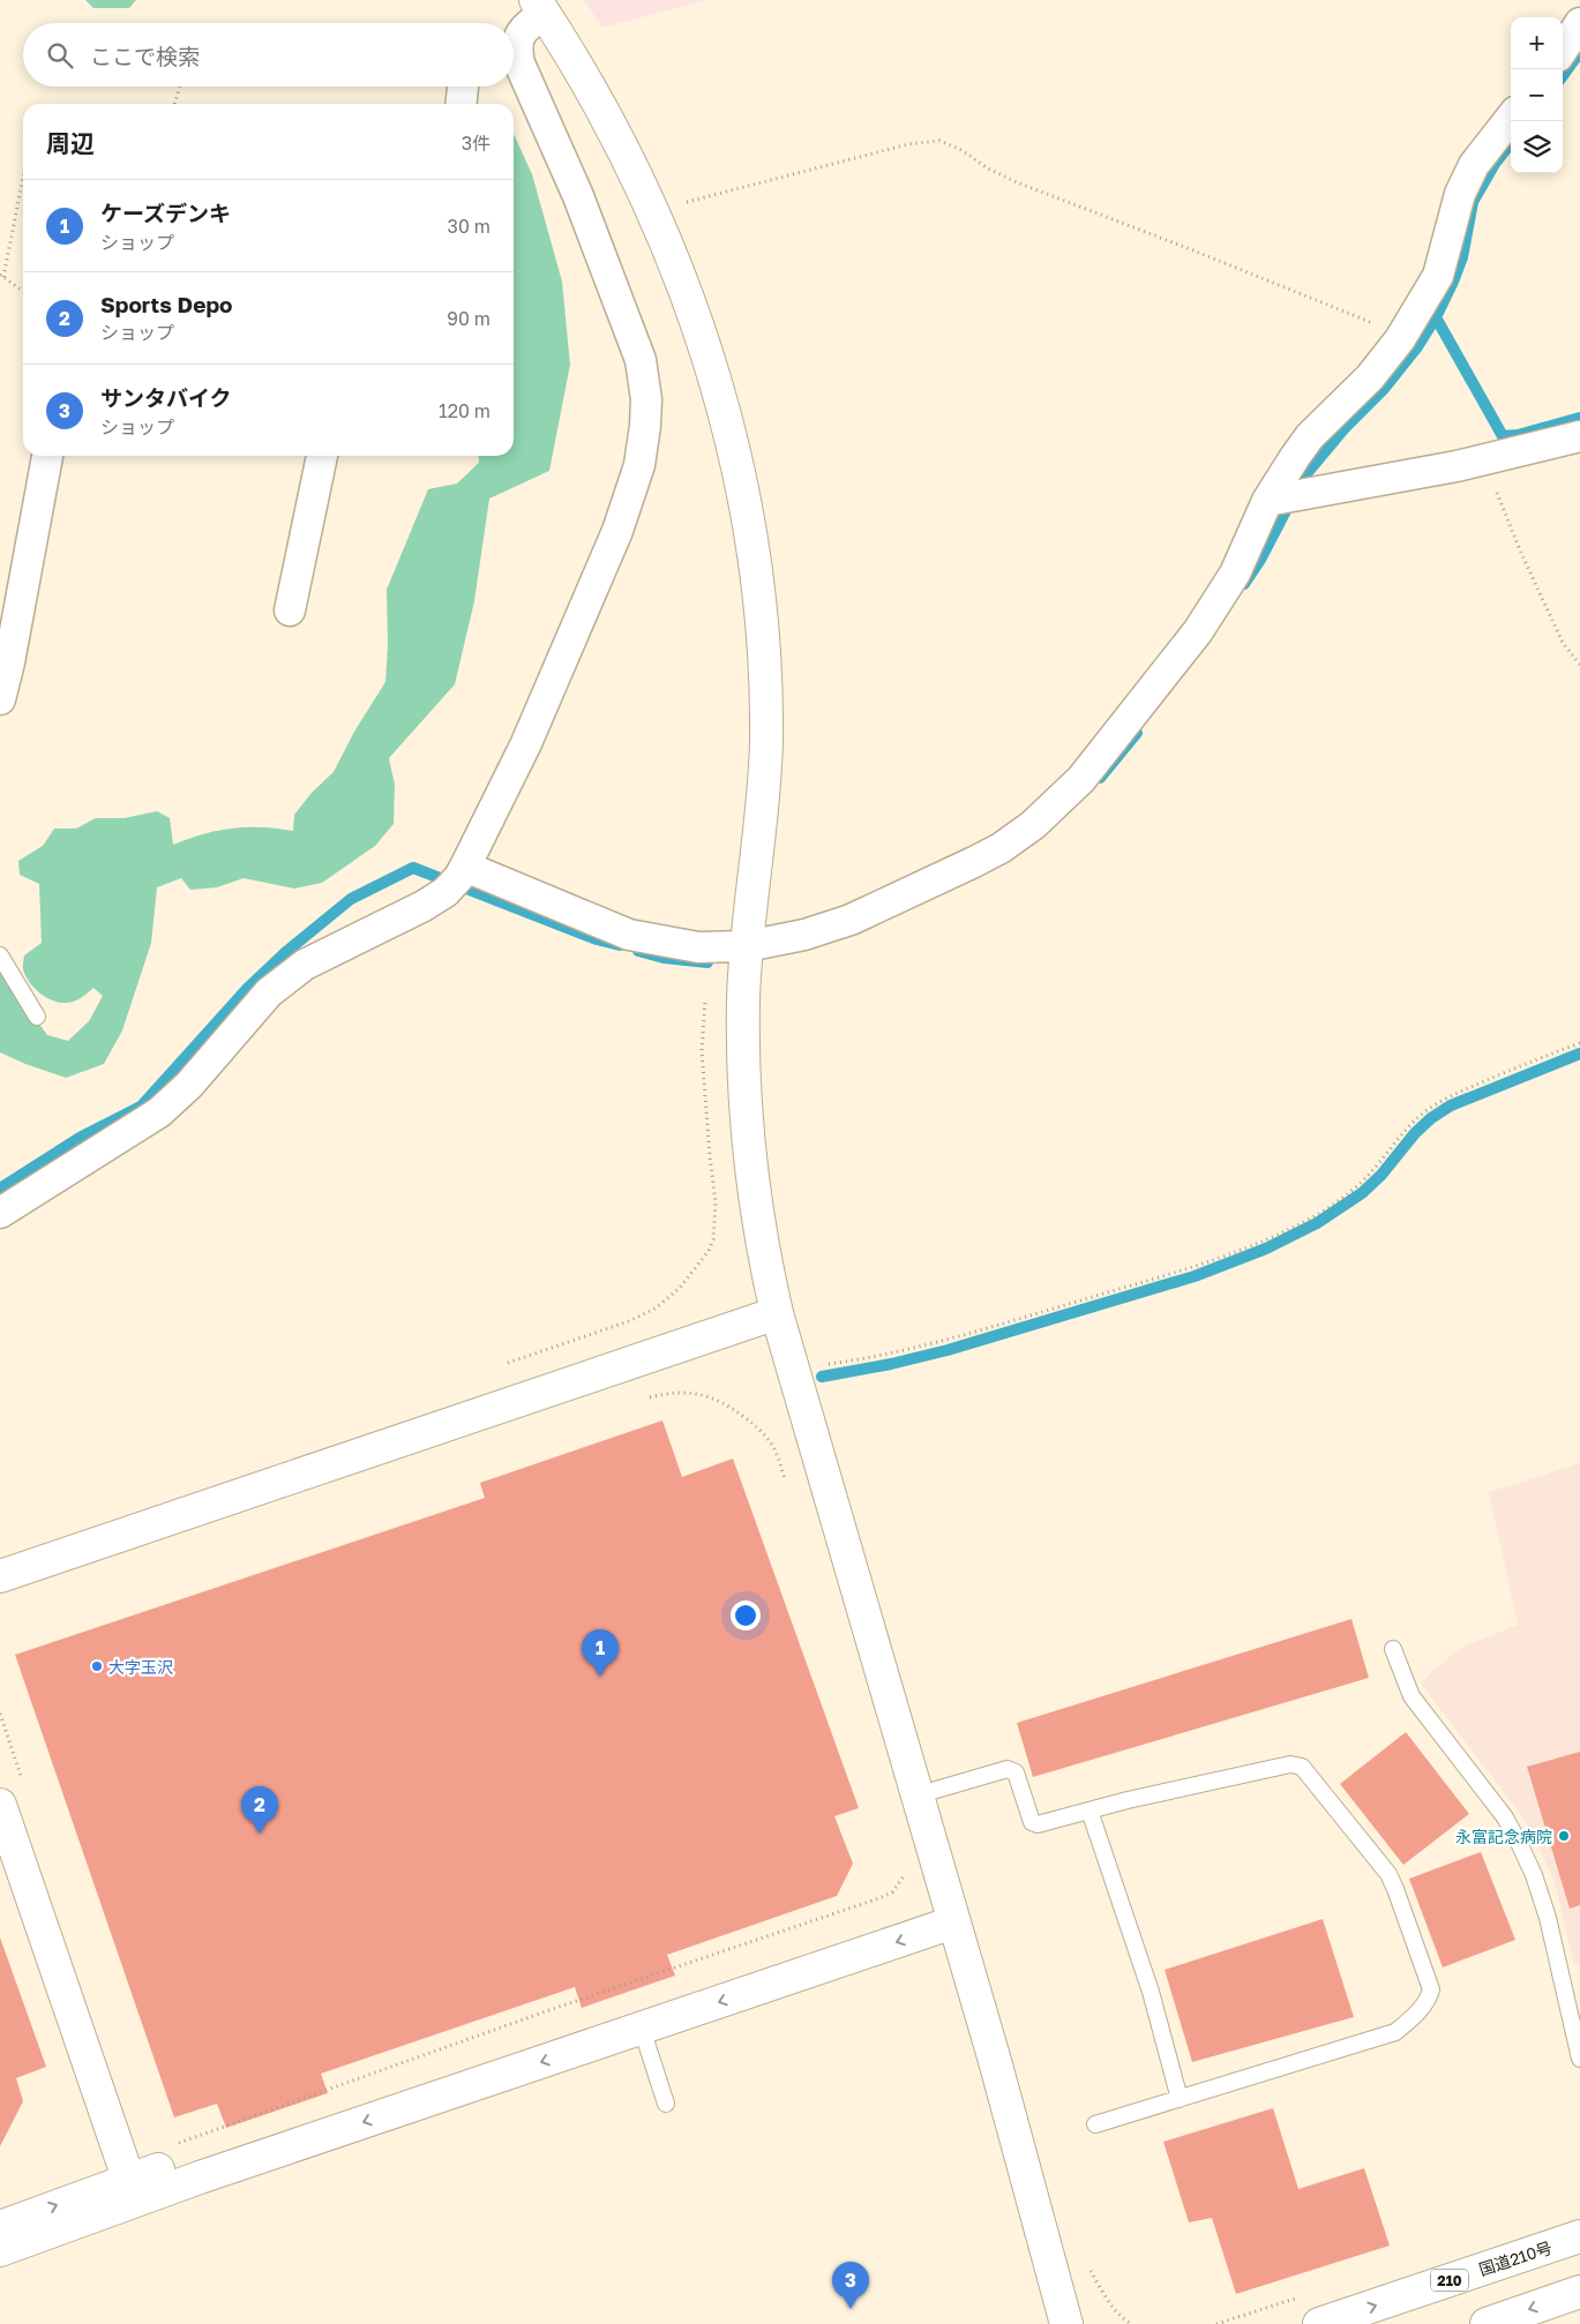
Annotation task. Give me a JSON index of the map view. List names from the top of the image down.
{
  "streets": {
    "main road": ["国道210号", "210"]
  },
  "places": ["大字玉沢", "永富記念病院"],
  "page": {
    "map_buttons": ["+", "−"],
    "search": "ここで検索",
    "heading": ["周辺", "3件"],
    "list": [
      {
        "mark": "1",
        "name": "ケーズデンキ",
        "note": "ショップ",
        "value": "30 m"
      },
      {
        "mark": "2",
        "name": "Sports Depo",
        "note": "ショップ",
        "value": "90 m"
      },
      {
        "mark": "3",
        "name": "サンタバイク",
        "note": "ショップ",
        "value": "120 m"
      }
    ],
    "pins": ["1", "2", "3"]
  }
}
